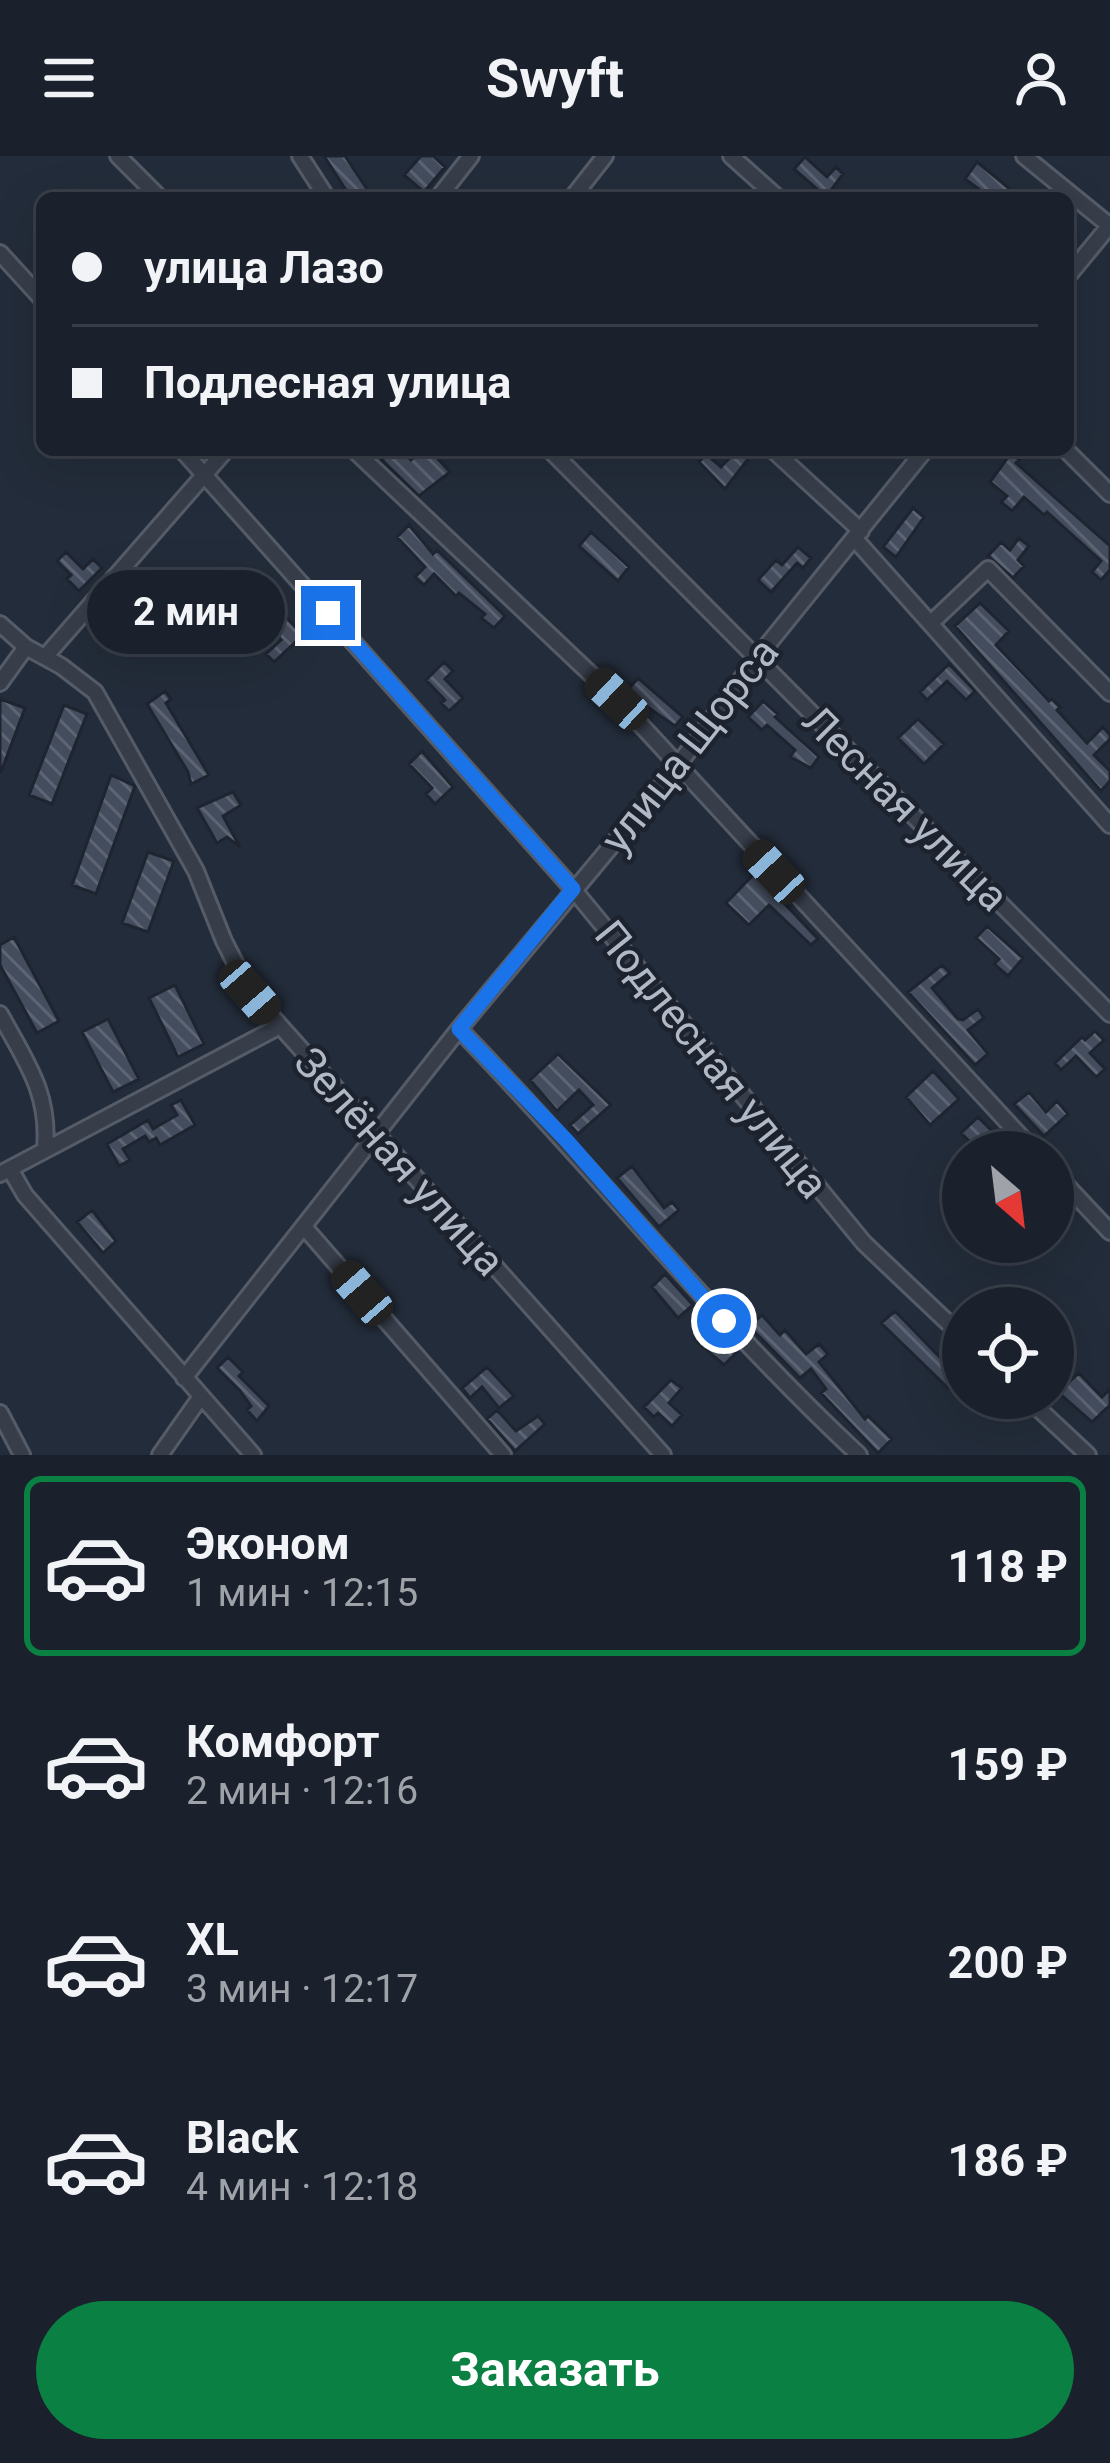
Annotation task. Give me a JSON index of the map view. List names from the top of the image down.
{
  "streets": {
    "street": [
      "улица Щорса",
      "Лесная улица",
      "Подлесная улица",
      "Зелёная улица"
    ]
  },
  "crossings": [
    ["улица Щорса", "Лесная улица"],
    ["улица Щорса", "Подлесная улица"],
    ["улица Щорса", "Зелёная улица"]
  ],
  "north": "bottom right",
  "page": {
    "header": "Swyft",
    "banner": ["улица Лазо", "Подлесная улица"],
    "bubble": "2 мин",
    "list": [
      {
        "name": "Эконом",
        "note": "1 мин · 12:15",
        "value": "118 ₽"
      },
      {
        "name": "Комфорт",
        "note": "2 мин · 12:16",
        "value": "159 ₽"
      },
      {
        "name": "XL",
        "note": "3 мин · 12:17",
        "value": "200 ₽"
      },
      {
        "name": "Black",
        "note": "4 мин · 12:18",
        "value": "186 ₽"
      }
    ],
    "buttons": "Заказать"
  }
}
